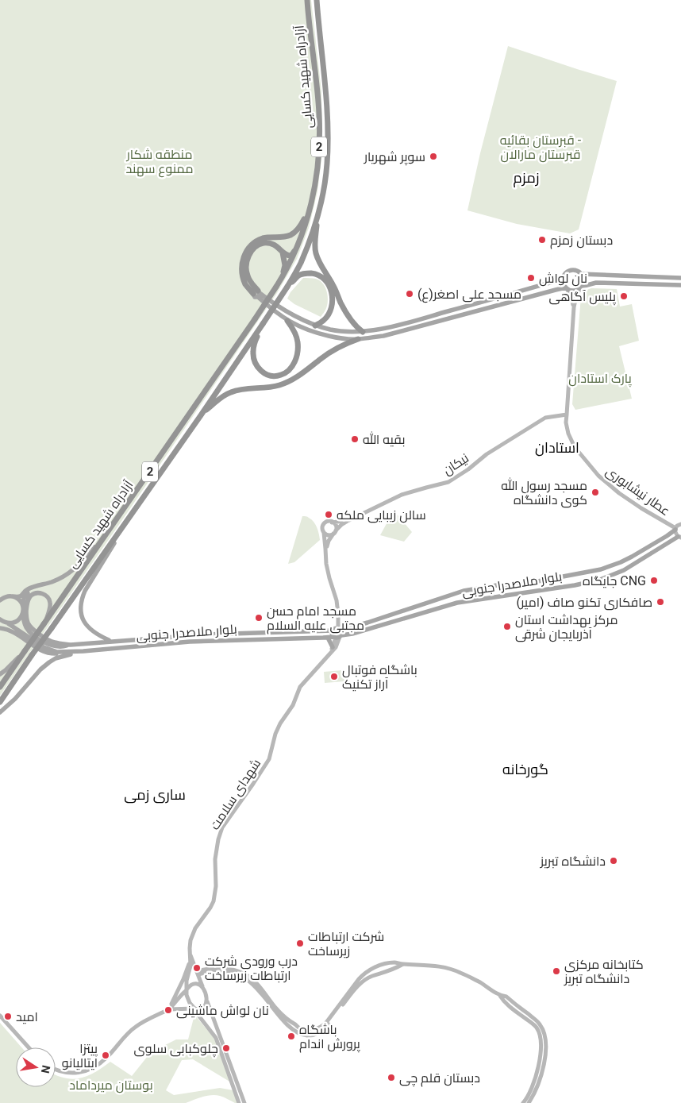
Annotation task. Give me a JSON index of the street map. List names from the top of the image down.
{
  "streets": {
    "highway": ["آزادراه شهید کسایی", "2"],
    "main road": [
      "نیکان",
      "عطار نیشابوری",
      "بلوار ملاصدرا جنوبی",
      "شهدای سلامت"
    ]
  },
  "crossings": [
    ["آزادراه شهید کسایی", "2"],
    ["نیکان", "عطار نیشابوری"],
    ["عطار نیشابوری", "بلوار ملاصدرا جنوبی"]
  ],
  "districts": [
    "زمزم",
    "استادان",
    "گورخانه",
    "ساری زمی"
  ],
  "parks": [
    "قبرستان بقائیه - قبرستان مارالان",
    "منطقه شکار ممنوع سهند",
    "پارک استادان",
    "بوستان میرداماد"
  ],
  "places": [
    "سوپر شهریار",
    "دبستان زمزم",
    "نان لواش",
    "مسجد علی اصغر(ع)",
    "پلیس آگاهی",
    "بقیه الله",
    "مسجد رسول الله کوی دانشگاه",
    "سالن زیبایی ملکه",
    "جایگاه CNG",
    "صافکاری تکنو صاف (امیر)",
    "مسجد امام حسن مجتبی علیه السلام",
    "مرکز بهداشت استان آذربایجان شرقی",
    "باشگاه فوتبال آراز تکنیک",
    "دانشگاه تبریز",
    "شرکت ارتباطات زیرساخت",
    "درب ورودی شرکت ارتباطات زیرساخت",
    "کتابخانه مرکزی دانشگاه تبریز",
    "نان لواش ماشینی",
    "امید",
    "باشگاه پرورش اندام",
    "چلوکبابی سلوی",
    "پیتزا ایتالیانو",
    "دبستان قلم چی"
  ],
  "north": "right"
}
